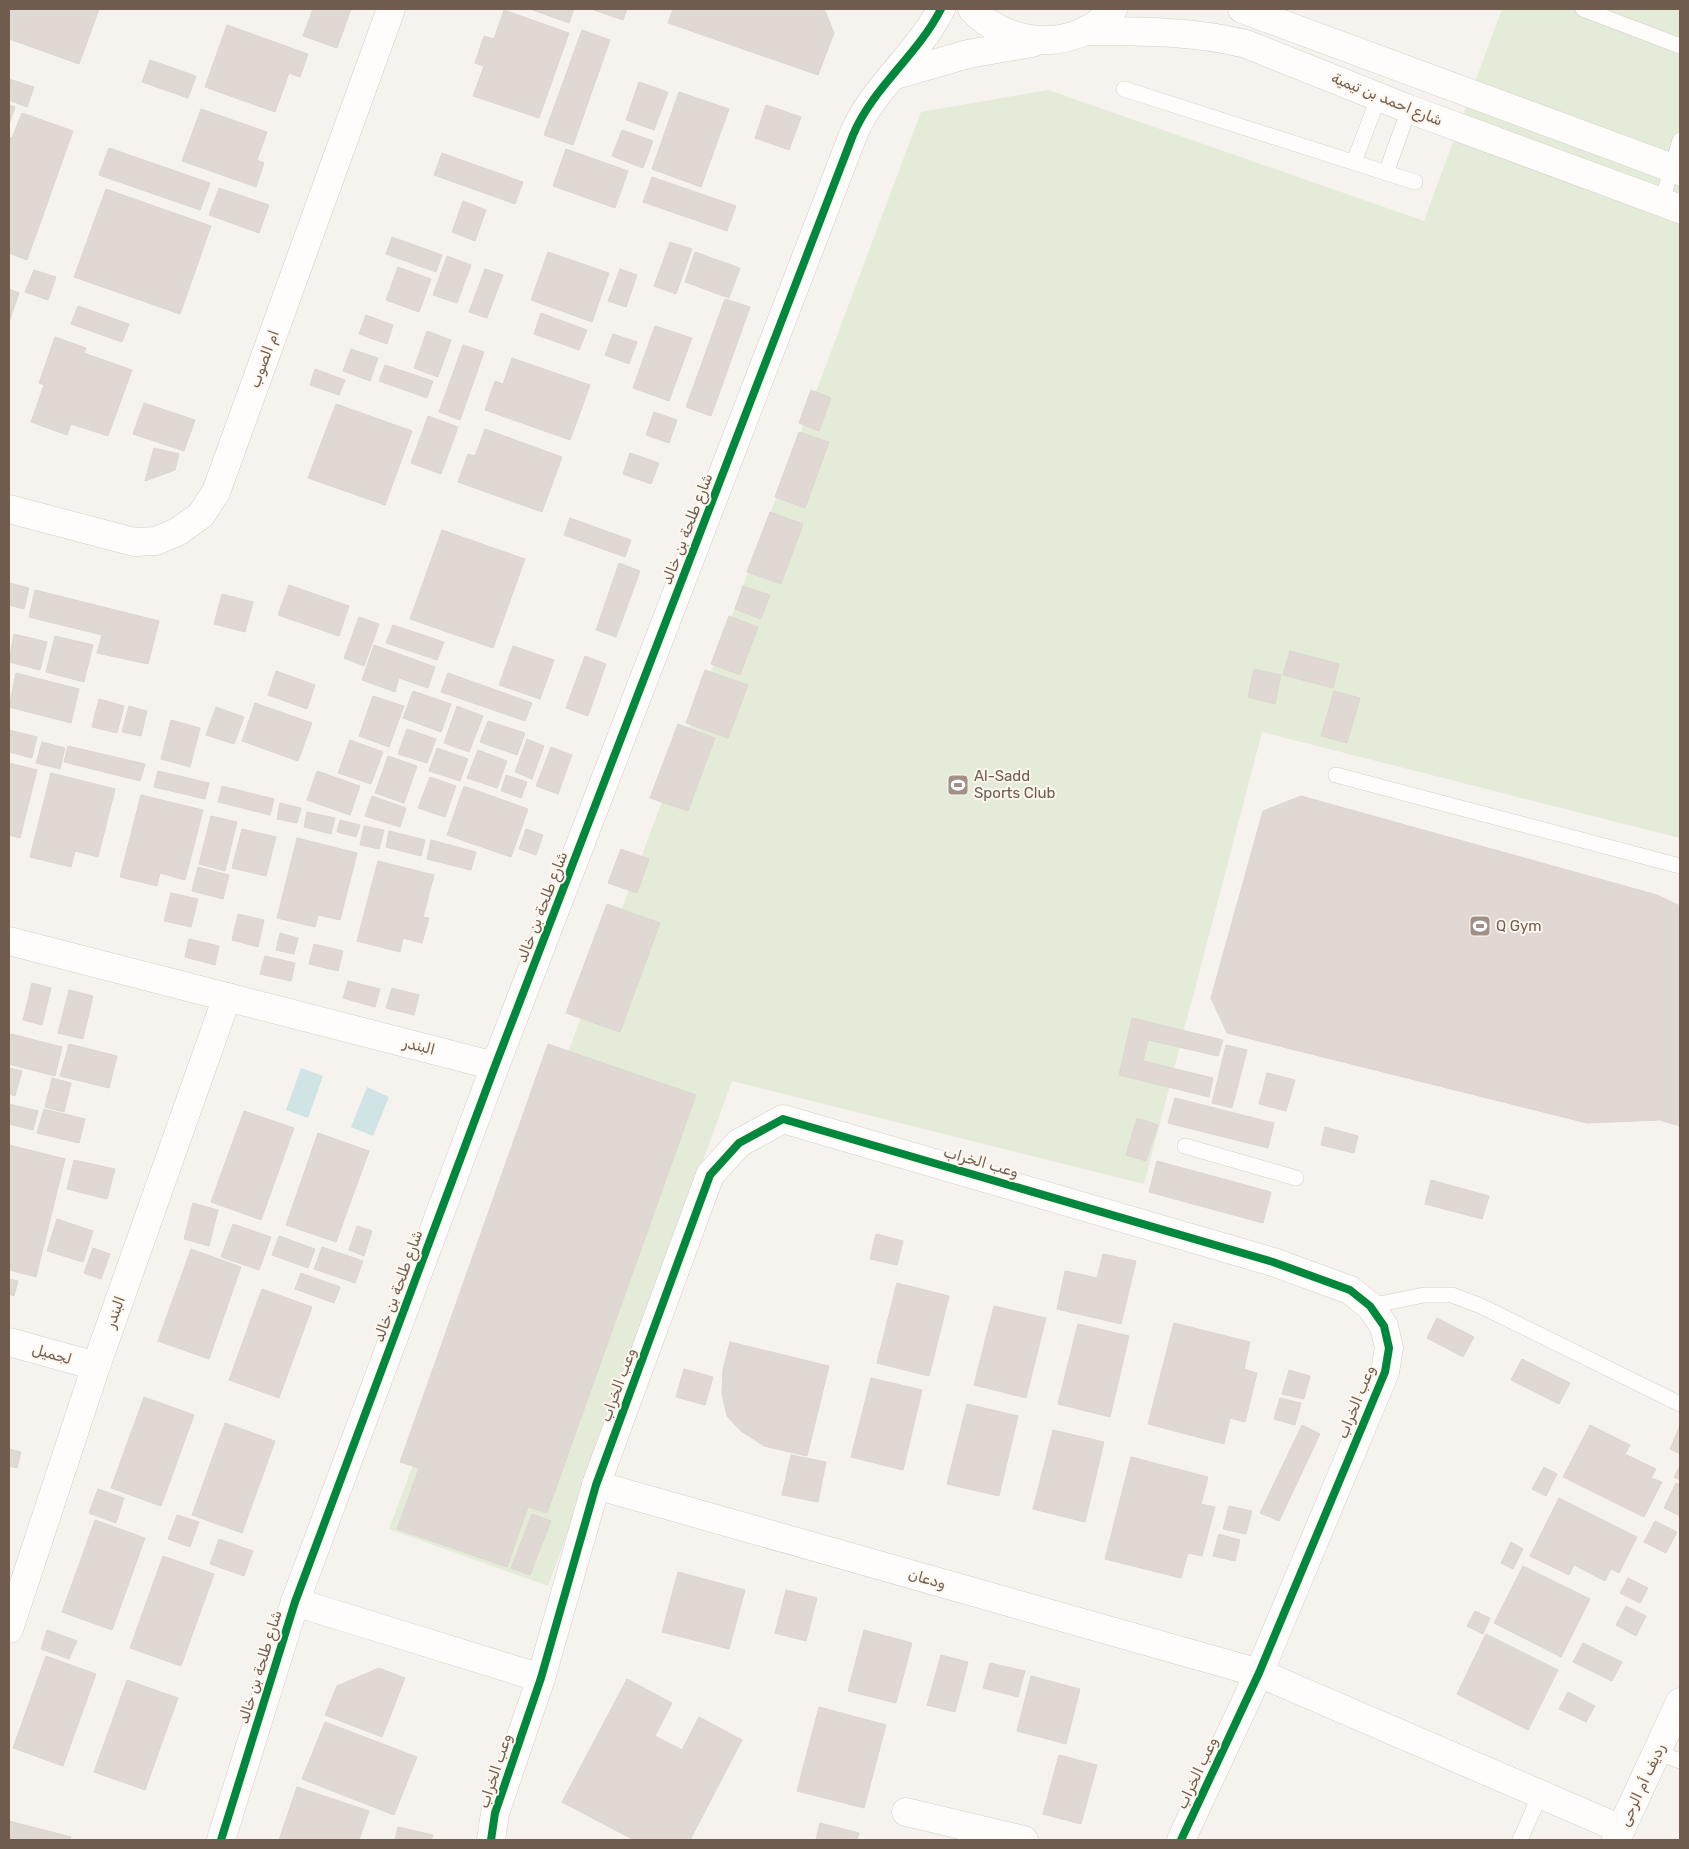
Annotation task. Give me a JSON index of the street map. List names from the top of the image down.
{
  "streets": {
    "street": [
      "شارع احمد بن تيمية",
      "ام الصوب",
      "شارع طلحة بن خالد",
      "البندر",
      "وعب الخراب",
      "لجميل",
      "ودعان",
      "رديف أم الرحى"
    ]
  },
  "crossings": [
    ["شارع طلحة بن خالد", "البندر"],
    ["البندر", "لجميل"],
    ["وعب الخراب", "ودعان"],
    ["ودعان", "رديف أم الرحى"]
  ],
  "places": {
    "sports": ["Al-Sadd Sports Club", "Q Gym"]
  }
}
